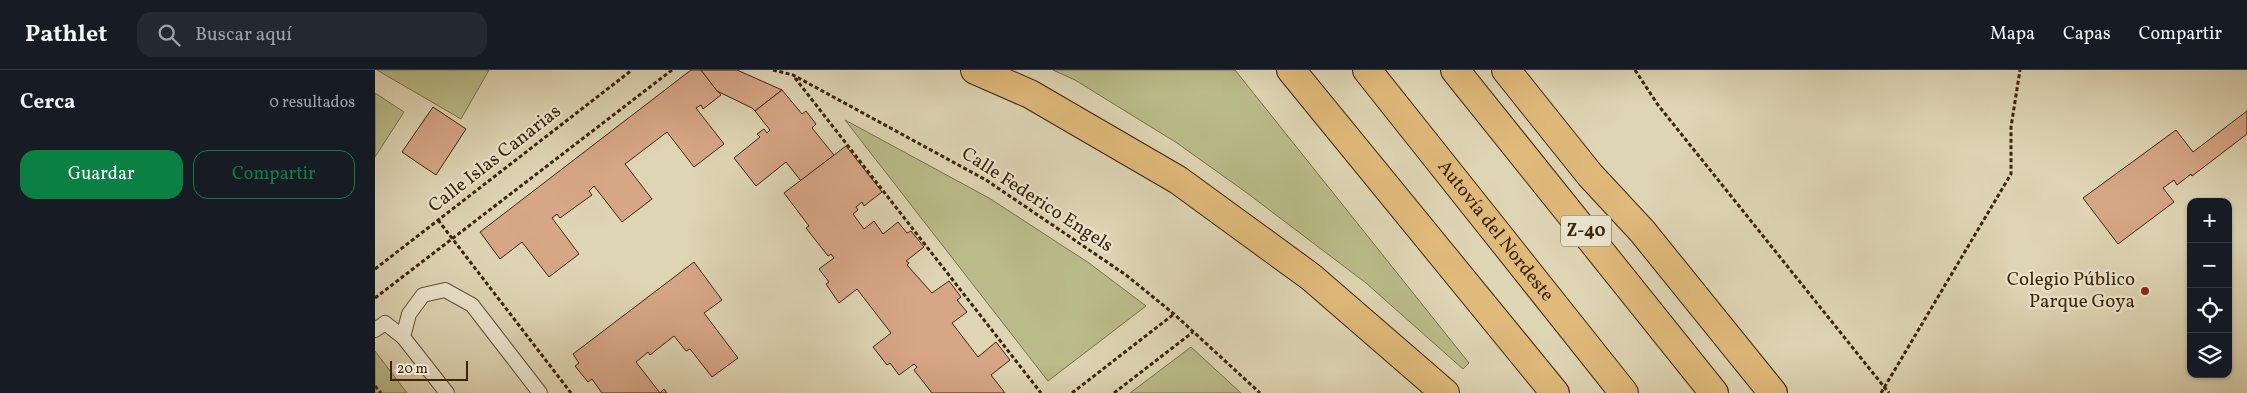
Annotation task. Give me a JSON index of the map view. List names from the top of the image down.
{
  "streets": {
    "highway": ["Z-40", "Autovía del Nordeste"],
    "path": ["Calle Islas Canarias", "Calle Federico Engels"]
  },
  "places": ["Colegio Público Parque Goya"],
  "scale_bar": "20 m",
  "page": {
    "header": "Pathlet",
    "search": "Buscar aquí",
    "nav": ["Mapa", "Capas", "Compartir"],
    "heading": ["Cerca", "0 resultados"],
    "buttons": ["Guardar", "Compartir"],
    "map_buttons": ["+", "−"],
    "scale": "20 m"
  }
}
